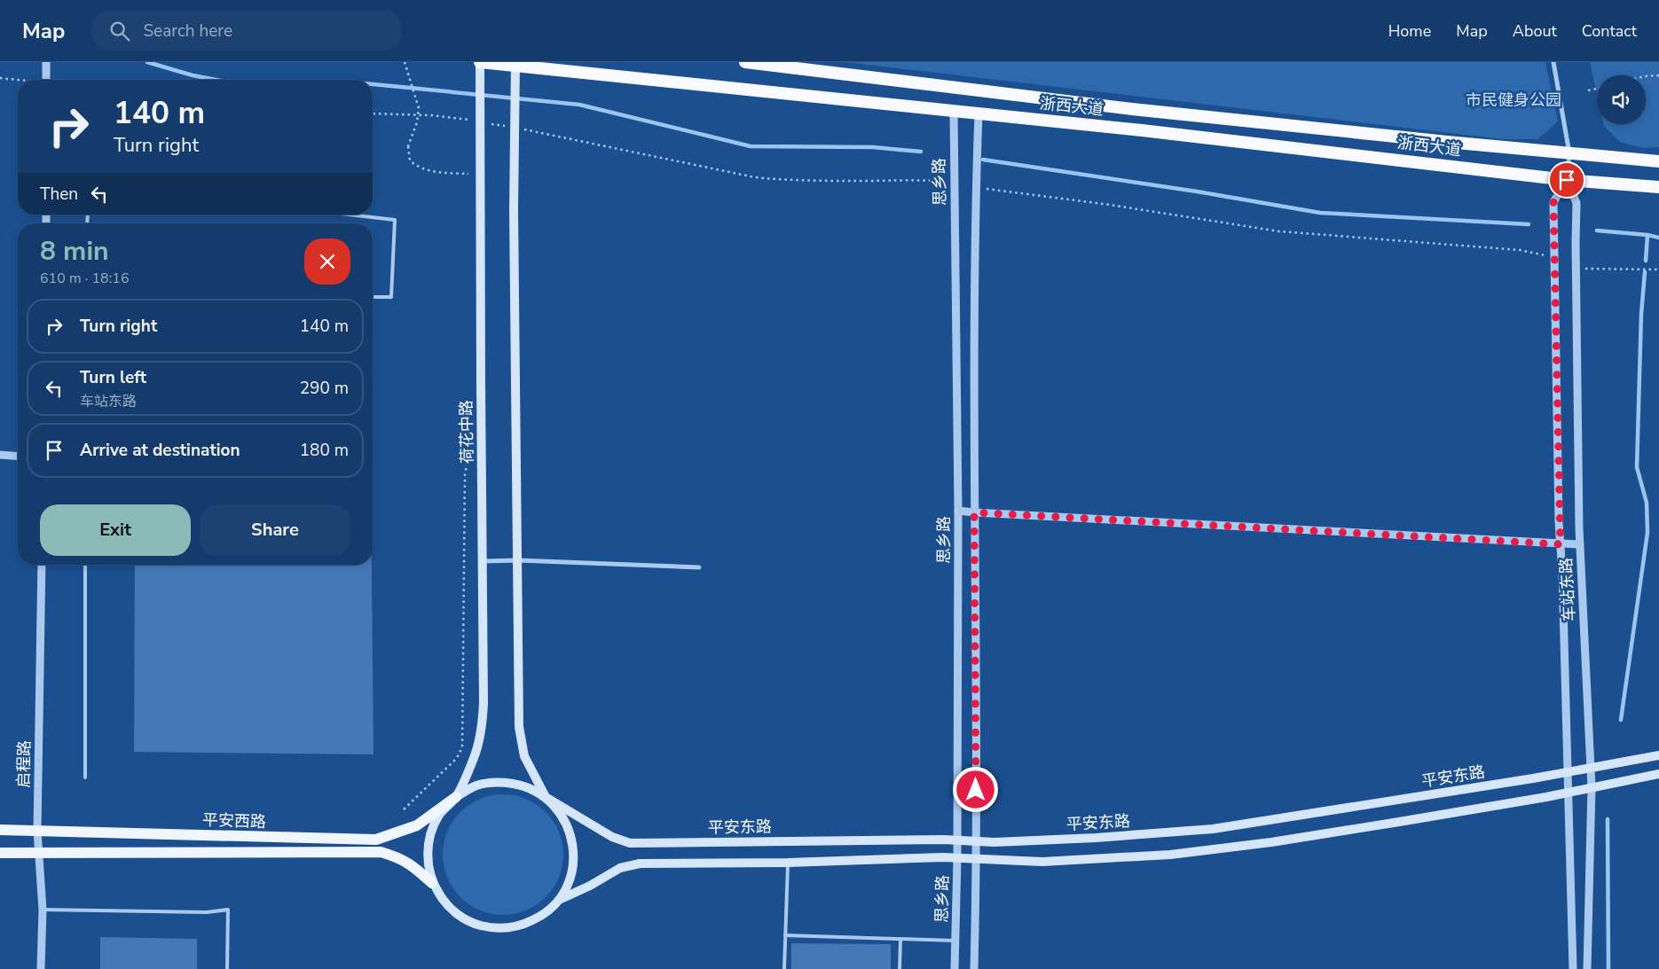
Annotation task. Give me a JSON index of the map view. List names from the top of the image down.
{
  "streets": {
    "highway": ["浙西大道"],
    "main road": ["荷花中路", "平安东路", "平安西路"],
    "street": ["思乡路", "车站东路", "启程路"]
  },
  "crossings": [
    ["浙西大道", "思乡路"],
    ["浙西大道", "荷花中路"],
    ["浙西大道", "车站东路"],
    ["思乡路", "平安东路"],
    ["荷花中路", "平安东路"],
    ["荷花中路", "平安西路"],
    ["车站东路", "平安东路"],
    ["启程路", "平安西路"],
    ["平安东路", "平安西路"]
  ],
  "parks": ["市民健身公园"],
  "page": {
    "header": "Map",
    "search": "Search here",
    "nav": [
      "Home",
      "Map",
      "About",
      "Contact"
    ],
    "turn": ["140 m", "Turn right"],
    "then": "Then",
    "heading": ["8 min", "610 m · 18:16"],
    "list": [
      {
        "name": "Turn right",
        "value": "140 m"
      },
      {
        "name": "Turn left",
        "note": "车站东路",
        "value": "290 m"
      },
      {
        "name": "Arrive at destination",
        "value": "180 m"
      }
    ],
    "buttons": ["Exit", "Share"]
  }
}
